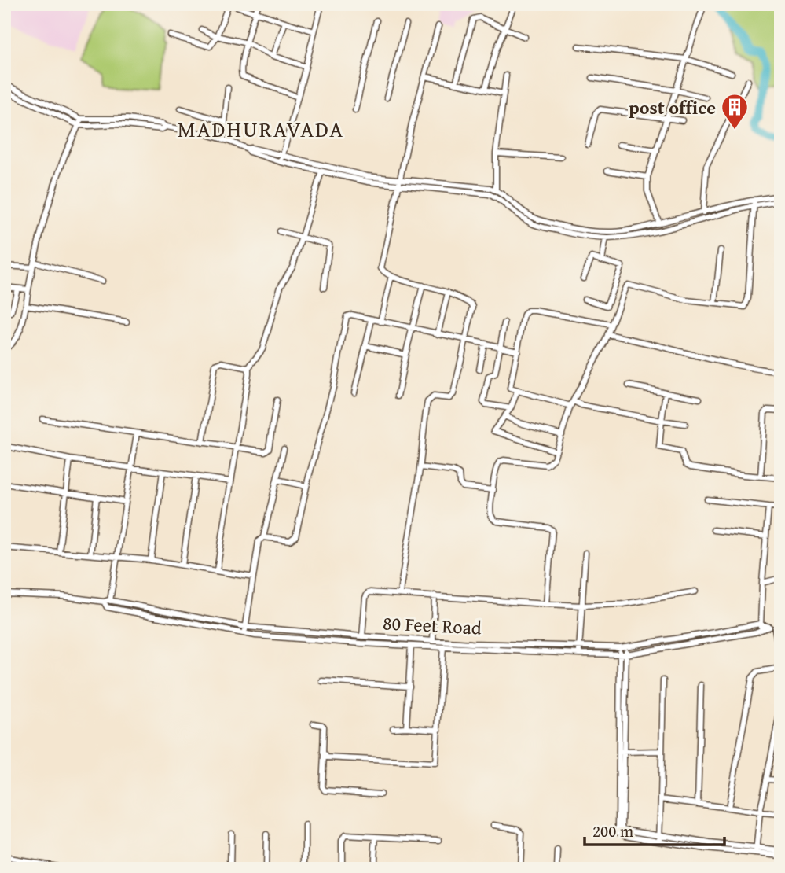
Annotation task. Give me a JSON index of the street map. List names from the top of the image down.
{
  "streets": {
    "street": ["80 Feet Road"]
  },
  "districts": ["MADHURAVADA"],
  "places": {
    "building": ["post office"]
  },
  "scale_bar": "200 m"
}
